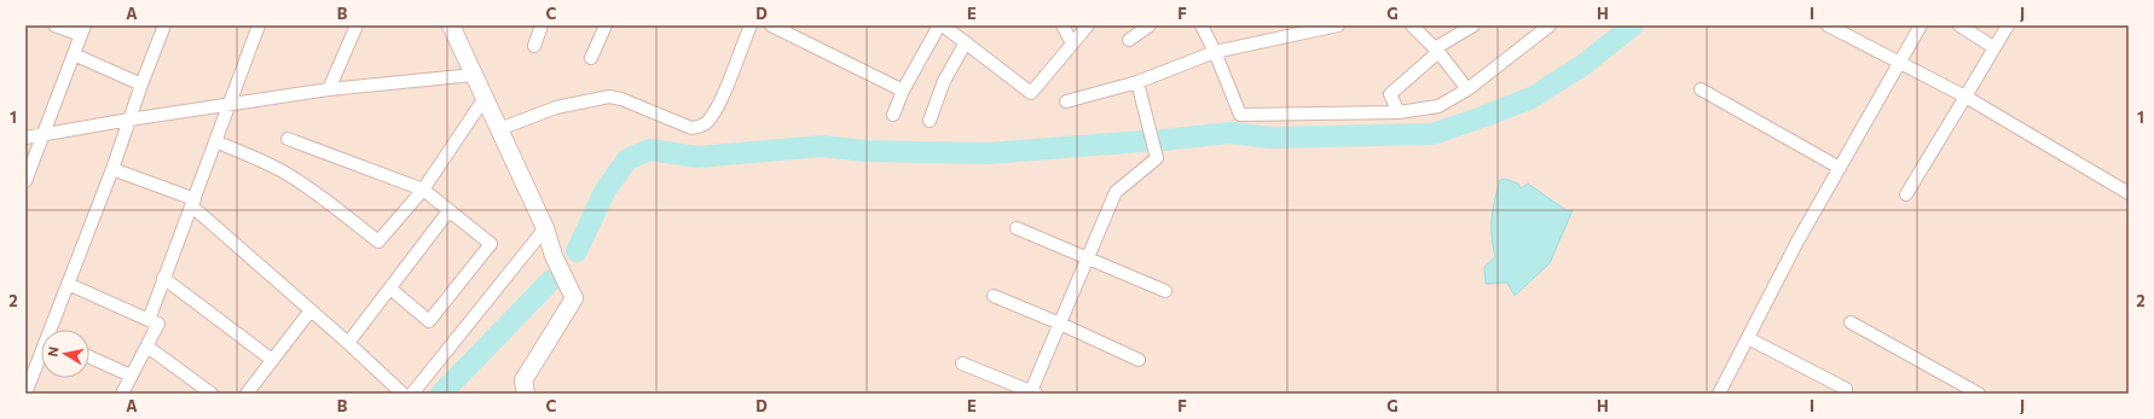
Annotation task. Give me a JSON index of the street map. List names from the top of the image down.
{
  "north": "left",
  "grid": {
    "columns": [
      "A",
      "B",
      "C",
      "D",
      "E",
      "F",
      "G",
      "H",
      "I",
      "J"
    ],
    "rows": ["1", "2"]
  }
}
